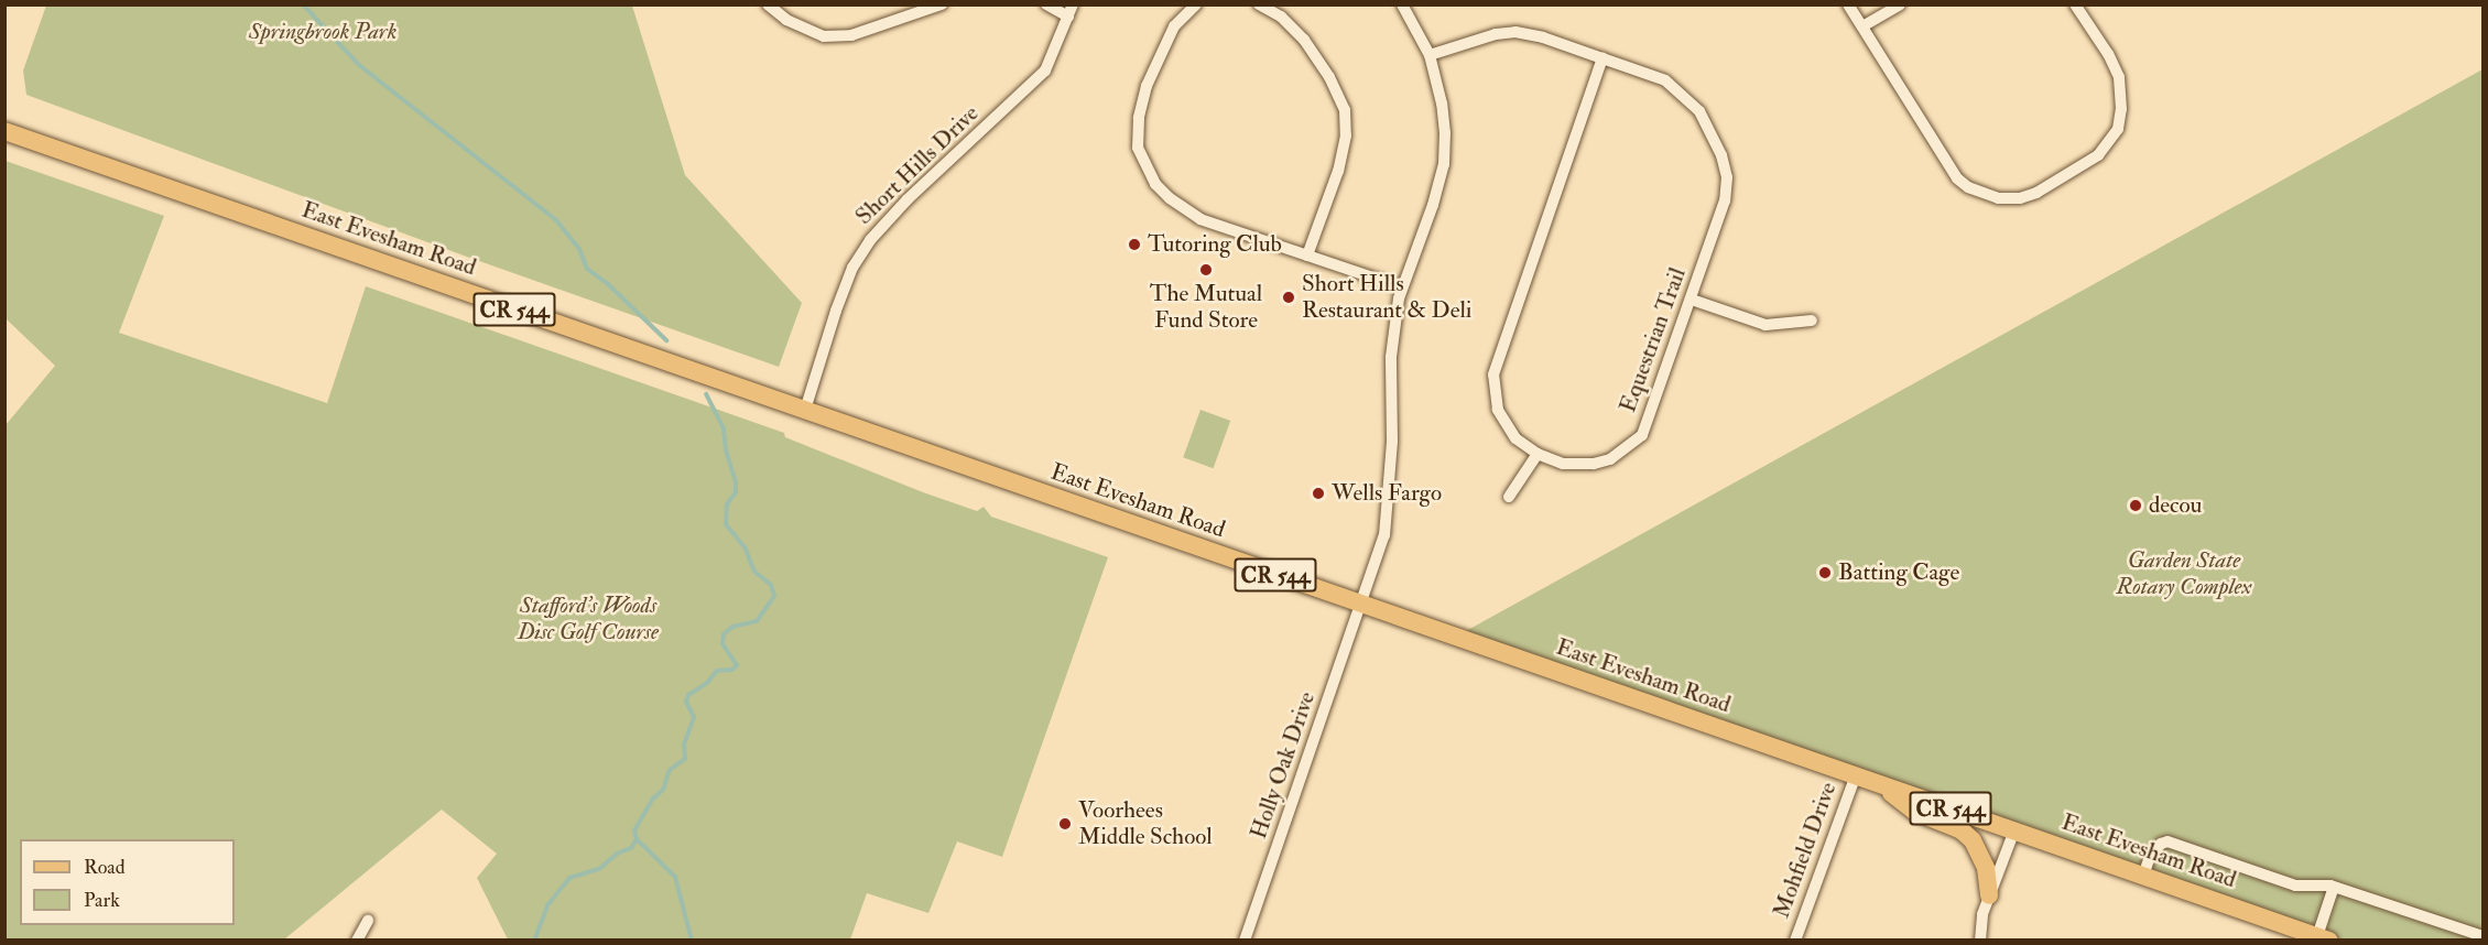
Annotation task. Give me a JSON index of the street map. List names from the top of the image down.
{
  "streets": {
    "main road": ["East Evesham Road", "CR 544"],
    "street": [
      "Short Hills Drive",
      "Equestrian Trail",
      "Holly Oak Drive",
      "Mohfield Drive"
    ]
  },
  "crossings": [
    ["Short Hills Drive", "East Evesham Road"],
    ["East Evesham Road", "Holly Oak Drive"],
    ["East Evesham Road", "Mohfield Drive"]
  ],
  "parks": ["Springbrook Park", "Garden State Rotary Complex", "Stafford's Woods Disc Golf Course"],
  "places": [
    "Tutoring Club",
    "The Mutual Fund Store",
    "Short Hills Restaurant & Deli",
    "Wells Fargo",
    "decou",
    "Batting Cage",
    "Voorhees Middle School"
  ],
  "legend": ["Road", "Park"]
}
